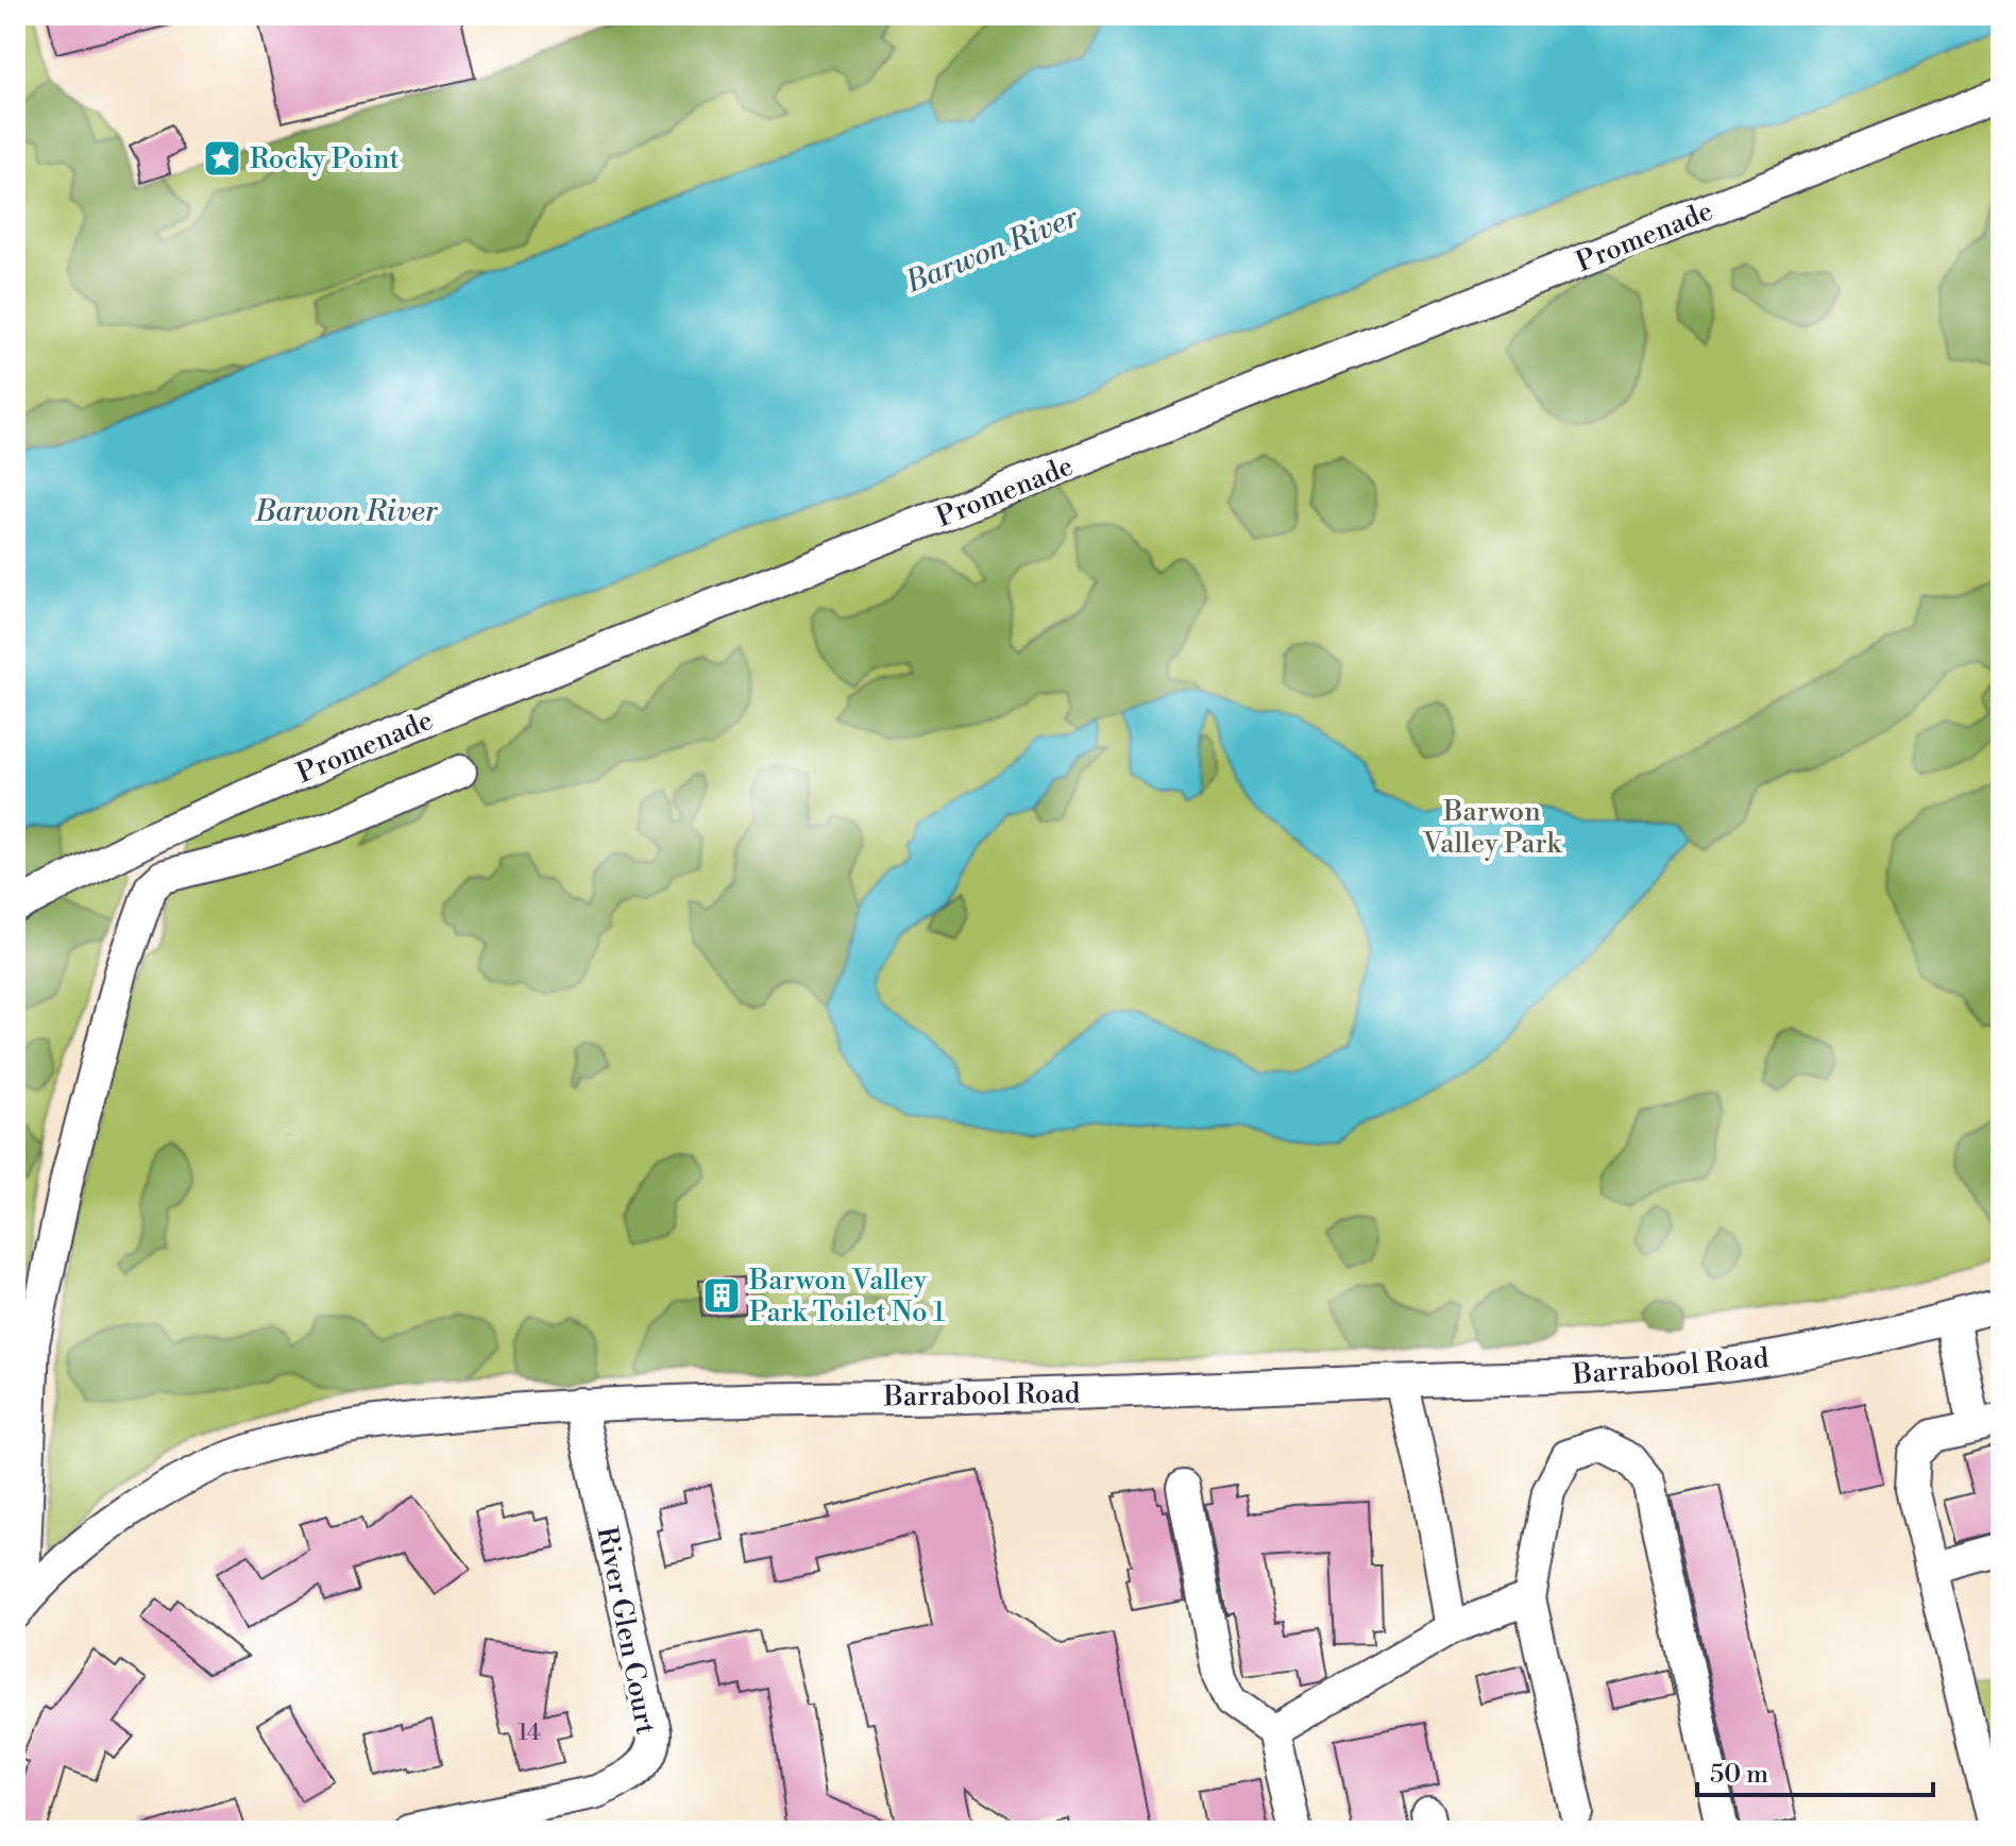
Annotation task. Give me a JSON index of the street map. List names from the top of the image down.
{
  "streets": {
    "street": ["Promenade", "Barrabool Road", "River Glen Court"]
  },
  "crossings": [
    ["Barrabool Road", "River Glen Court"]
  ],
  "water": ["Barwon River"],
  "parks": ["Barwon Valley Park"],
  "places": {
    "place": ["Rocky Point"],
    "building": ["Barwon Valley Park Toilet No 1"]
  },
  "house_numbers": ["14"],
  "scale_bar": "50 m"
}
